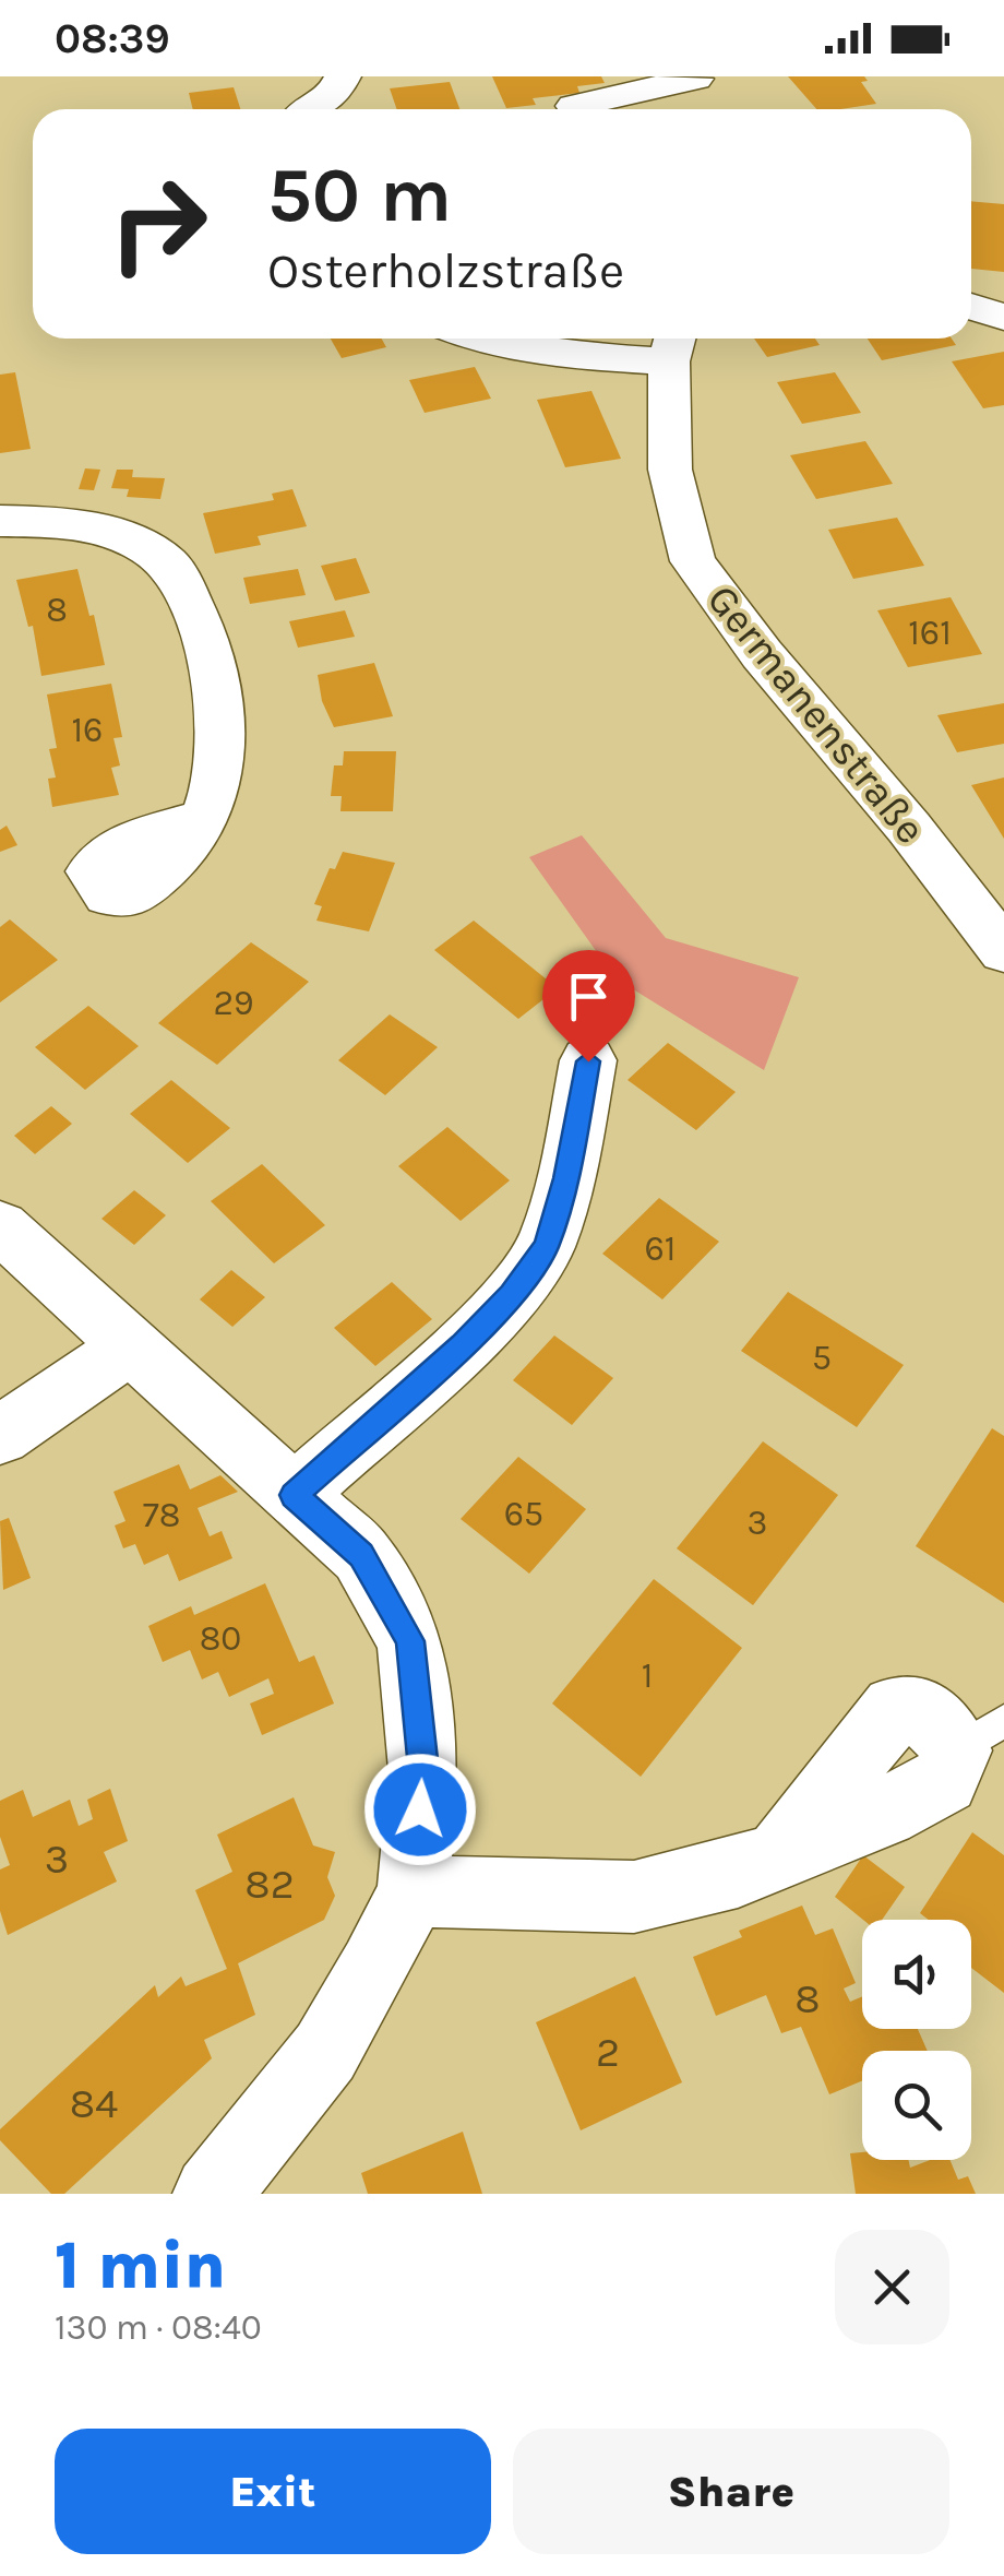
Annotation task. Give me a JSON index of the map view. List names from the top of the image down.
{
  "streets": {
    "street": ["Germanenstraße"]
  },
  "house_numbers": [
    "8",
    "161",
    "16",
    "29",
    "61",
    "5",
    "65",
    "78",
    "3",
    "80",
    "1",
    "3",
    "82",
    "8",
    "2",
    "84"
  ],
  "page": {
    "status": "08:39",
    "turn": ["50 m", "Osterholzstraße"],
    "heading": ["1 min", "130 m · 08:40"],
    "buttons": ["Exit", "Share"]
  }
}
